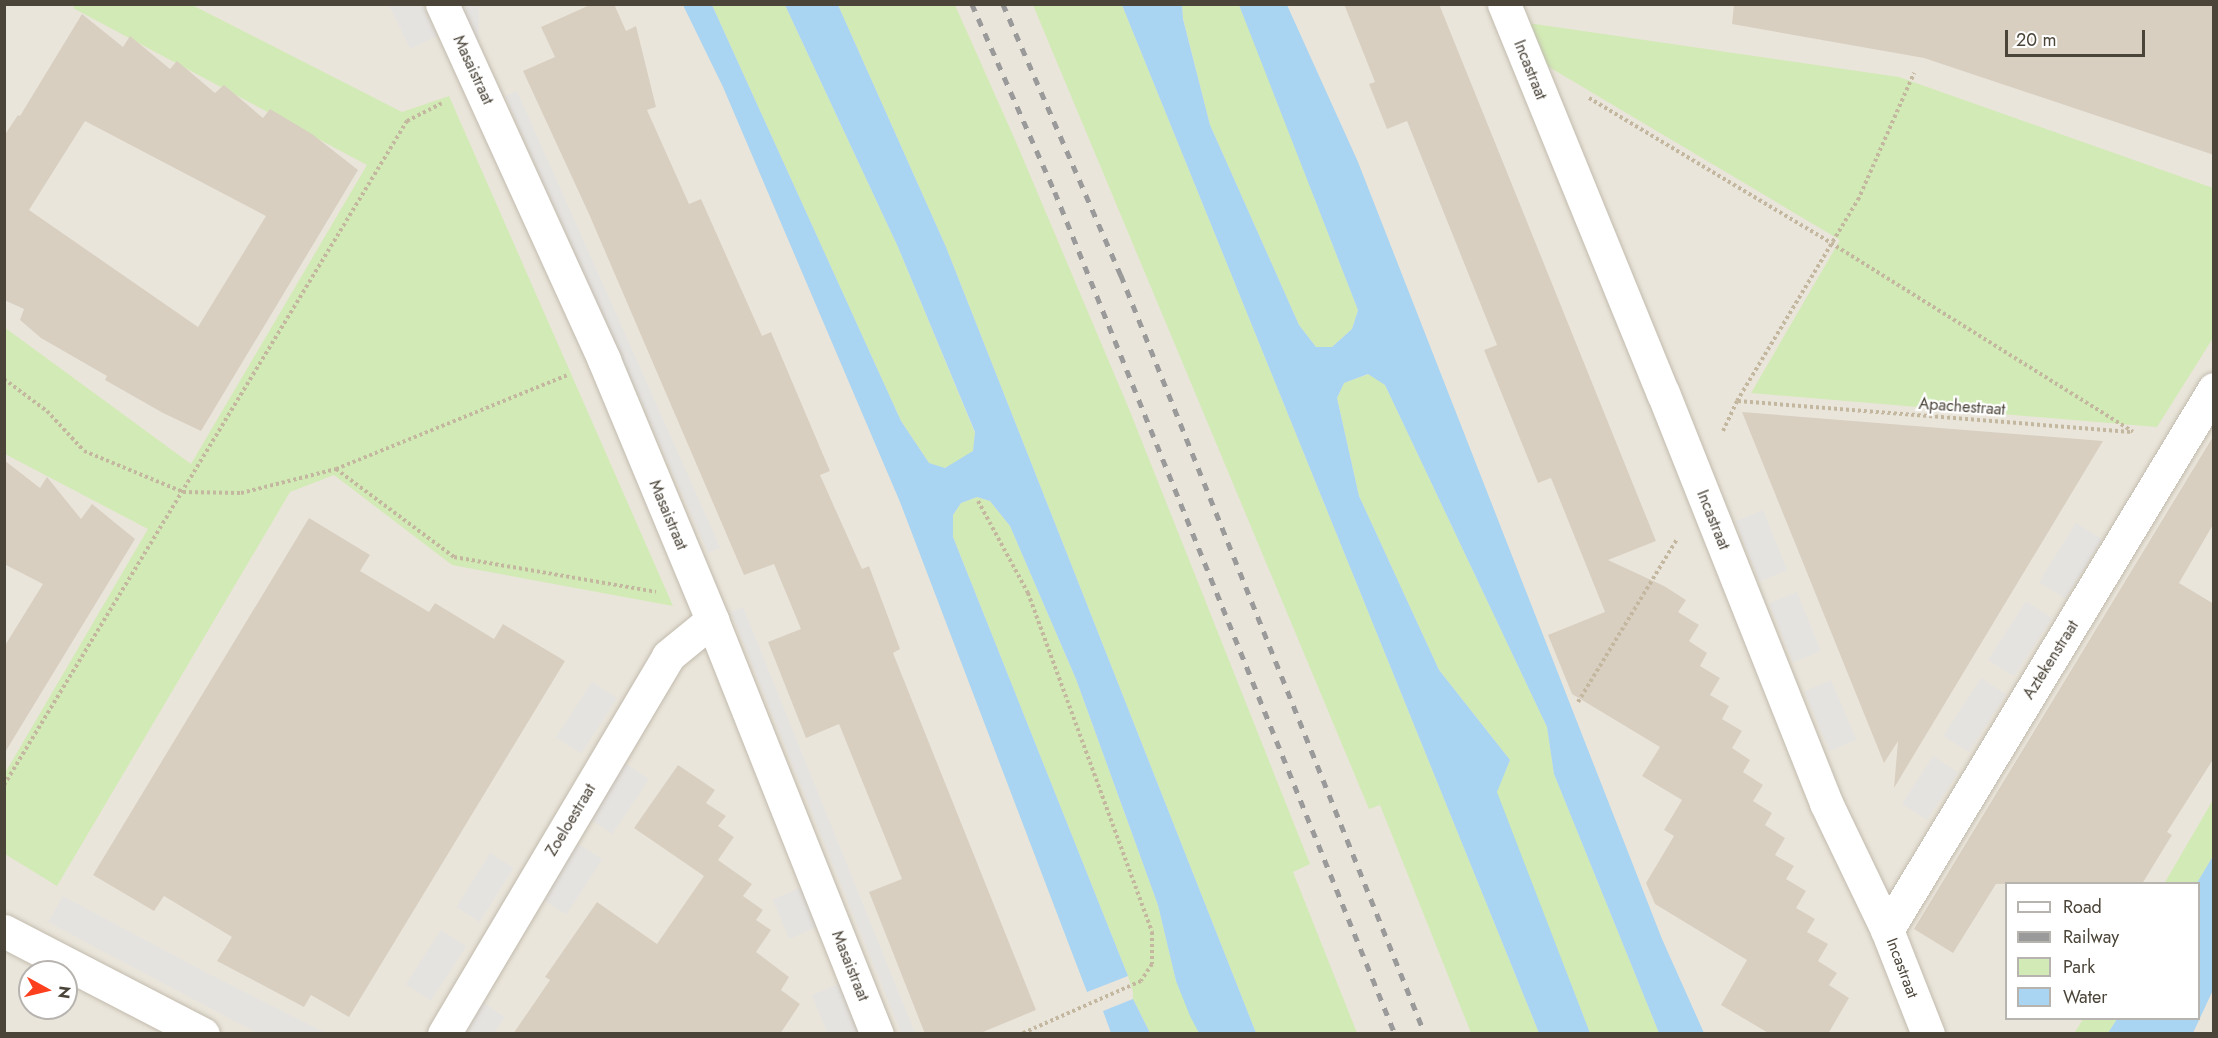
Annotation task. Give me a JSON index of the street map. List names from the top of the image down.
{
  "streets": {
    "street": [
      "Masaistraat",
      "Incastraat",
      "Aztekenstraat",
      "Zoeloestraat"
    ],
    "path": ["Apachestraat"]
  },
  "crossings": [
    ["Masaistraat", "Zoeloestraat"],
    ["Incastraat", "Aztekenstraat"],
    ["Apachestraat", "Aztekenstraat"]
  ],
  "legend": [
    "Road",
    "Railway",
    "Park",
    "Water"
  ],
  "scale_bar": "20 m",
  "north": "right"
}
